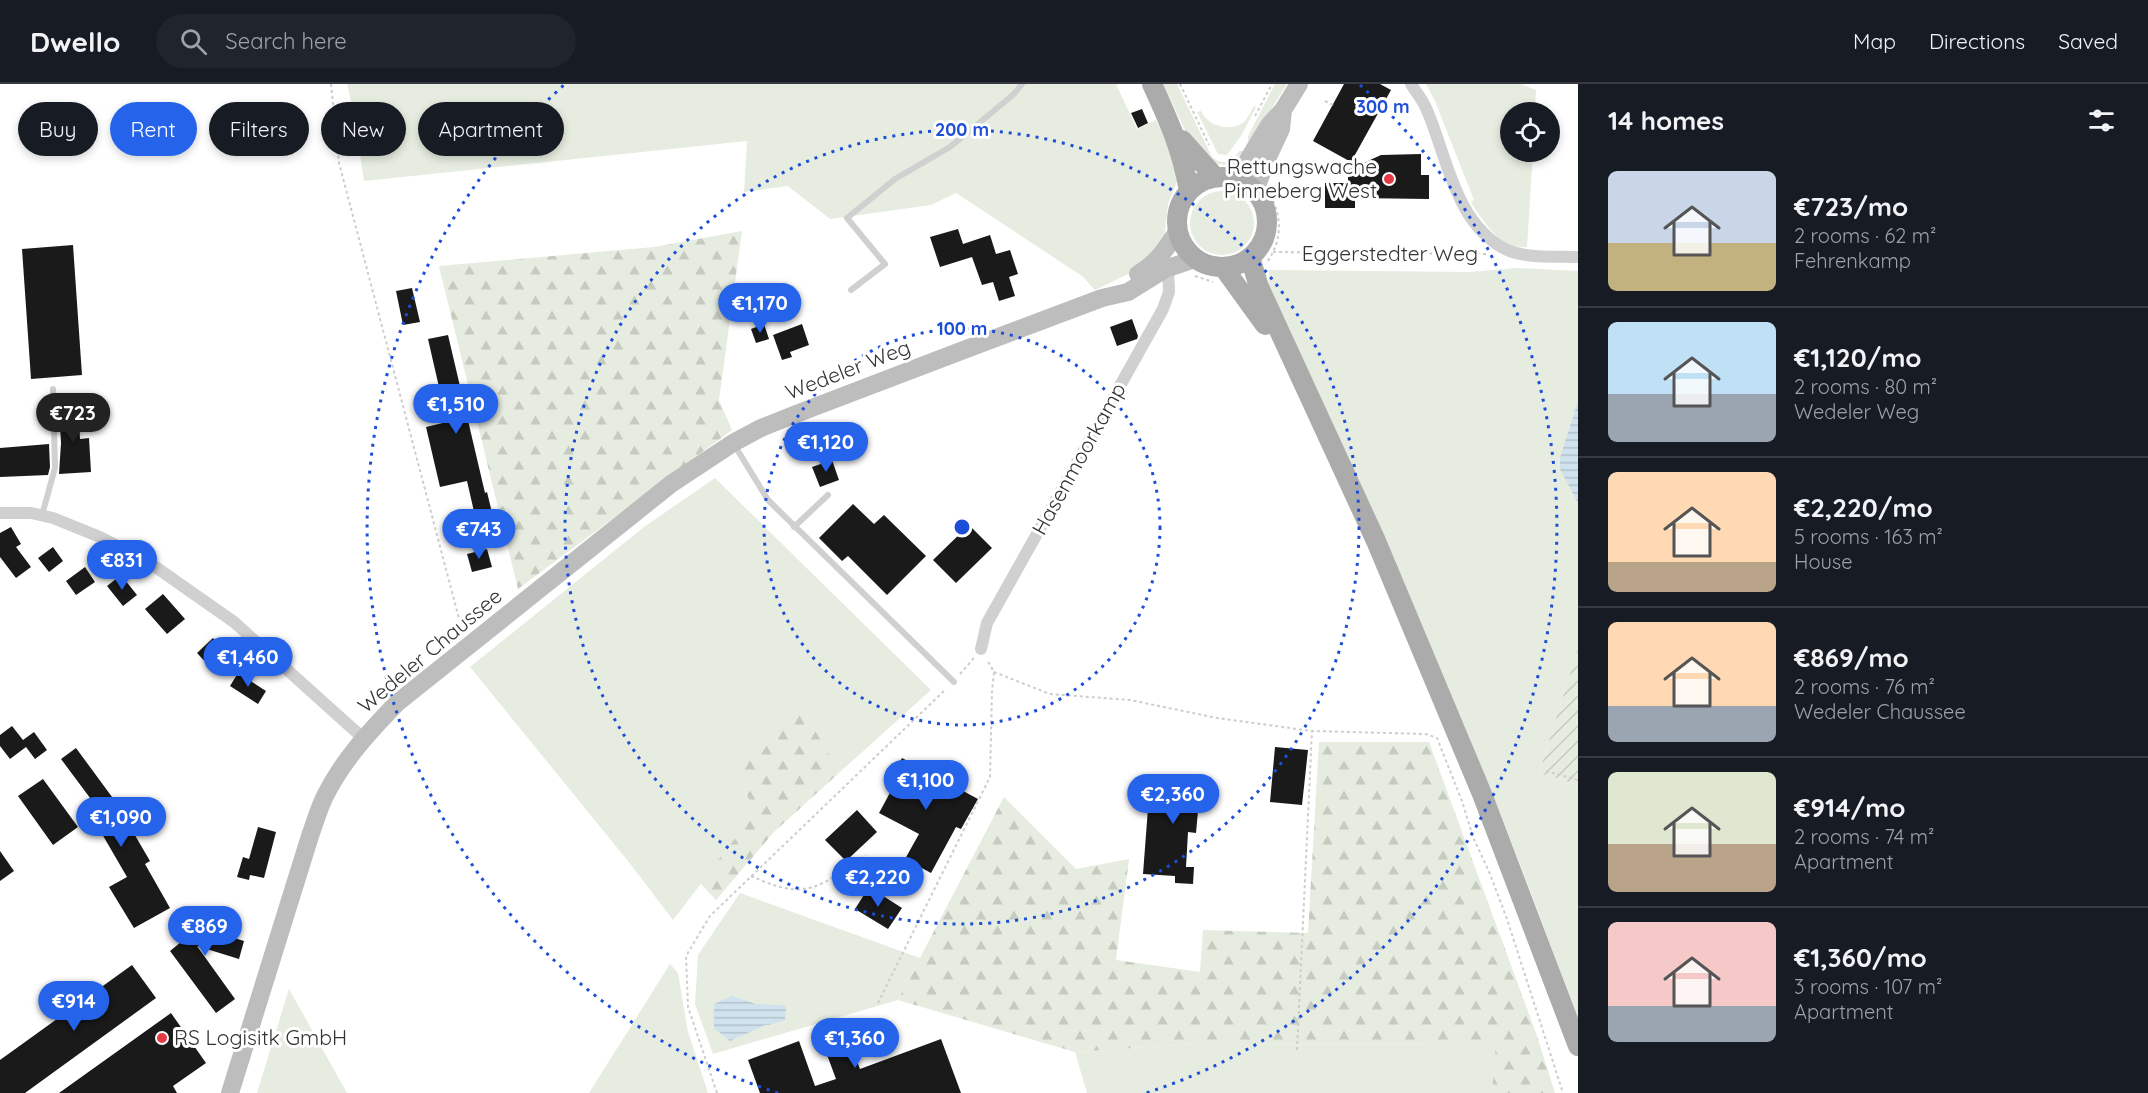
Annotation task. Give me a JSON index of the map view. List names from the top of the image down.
{
  "streets": {
    "main road": ["Wedeler Weg", "Wedeler Chaussee"],
    "street": ["Eggerstedter Weg", "Hasenmoorkamp"]
  },
  "crossings": [
    ["Eggerstedter Weg", "Wedeler Weg"],
    ["Wedeler Weg", "Hasenmoorkamp"],
    ["Wedeler Weg", "Wedeler Chaussee"]
  ],
  "places": ["Rettungswache Pinneberg West", "RS Logisitk GmbH"],
  "page": {
    "header": "Dwello",
    "search": "Search here",
    "nav": ["Map", "Directions", "Saved"],
    "heading": "14 homes",
    "chip": [
      "Buy",
      "Rent",
      "Filters",
      "New",
      "Apartment"
    ],
    "list": [
      {
        "name": "€723/mo",
        "note": "2 rooms · 62 m² · Fehrenkamp"
      },
      {
        "name": "€1,120/mo",
        "note": "2 rooms · 80 m² · Wedeler Weg"
      },
      {
        "name": "€2,220/mo",
        "note": "5 rooms · 163 m² · House"
      },
      {
        "name": "€869/mo",
        "note": "2 rooms · 76 m² · Wedeler Chaussee"
      },
      {
        "name": "€914/mo",
        "note": "2 rooms · 74 m² · Apartment"
      },
      {
        "name": "€1,360/mo",
        "note": "3 rooms · 107 m² · Apartment"
      }
    ],
    "price": [
      "€1,170",
      "€1,510",
      "€723",
      "€1,120",
      "€743",
      "€831",
      "€1,460",
      "€1,100",
      "€2,360",
      "€1,090",
      "€2,220",
      "€869",
      "€914",
      "€1,360"
    ]
  },
  "rings": ["300 m", "200 m", "100 m"]
}
